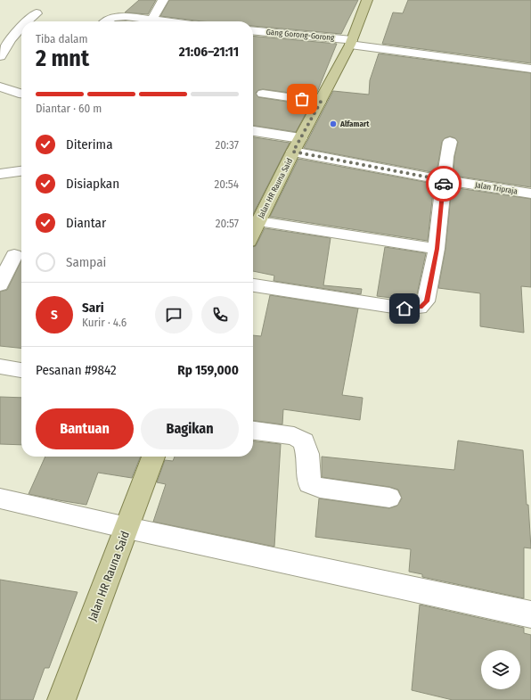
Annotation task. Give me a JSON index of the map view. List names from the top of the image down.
{
  "streets": {
    "main road": ["Jalan HR Rauna Said"],
    "street": ["Gang Gorong-Gorong", "Jalan Tripraja"]
  },
  "crossings": [
    ["Gang Gorong-Gorong", "Jalan HR Rauna Said"],
    ["Jalan HR Rauna Said", "Jalan Tripraja"]
  ],
  "places": ["Alfamart"],
  "page": {
    "heading": ["2 mnt", "Tiba dalam", "21:06–21:11"],
    "panel": [
      "Sari",
      "Kurir · 4.6",
      "Pesanan #9842",
      "Rp 159,000"
    ],
    "bar": "Diantar · 60 m",
    "list": [
      ["Diterima", "20:37"],
      ["Disiapkan", "20:54"],
      ["Diantar", "20:57"],
      "Sampai"
    ],
    "round": "S",
    "buttons": ["Bantuan", "Bagikan"]
  }
}
